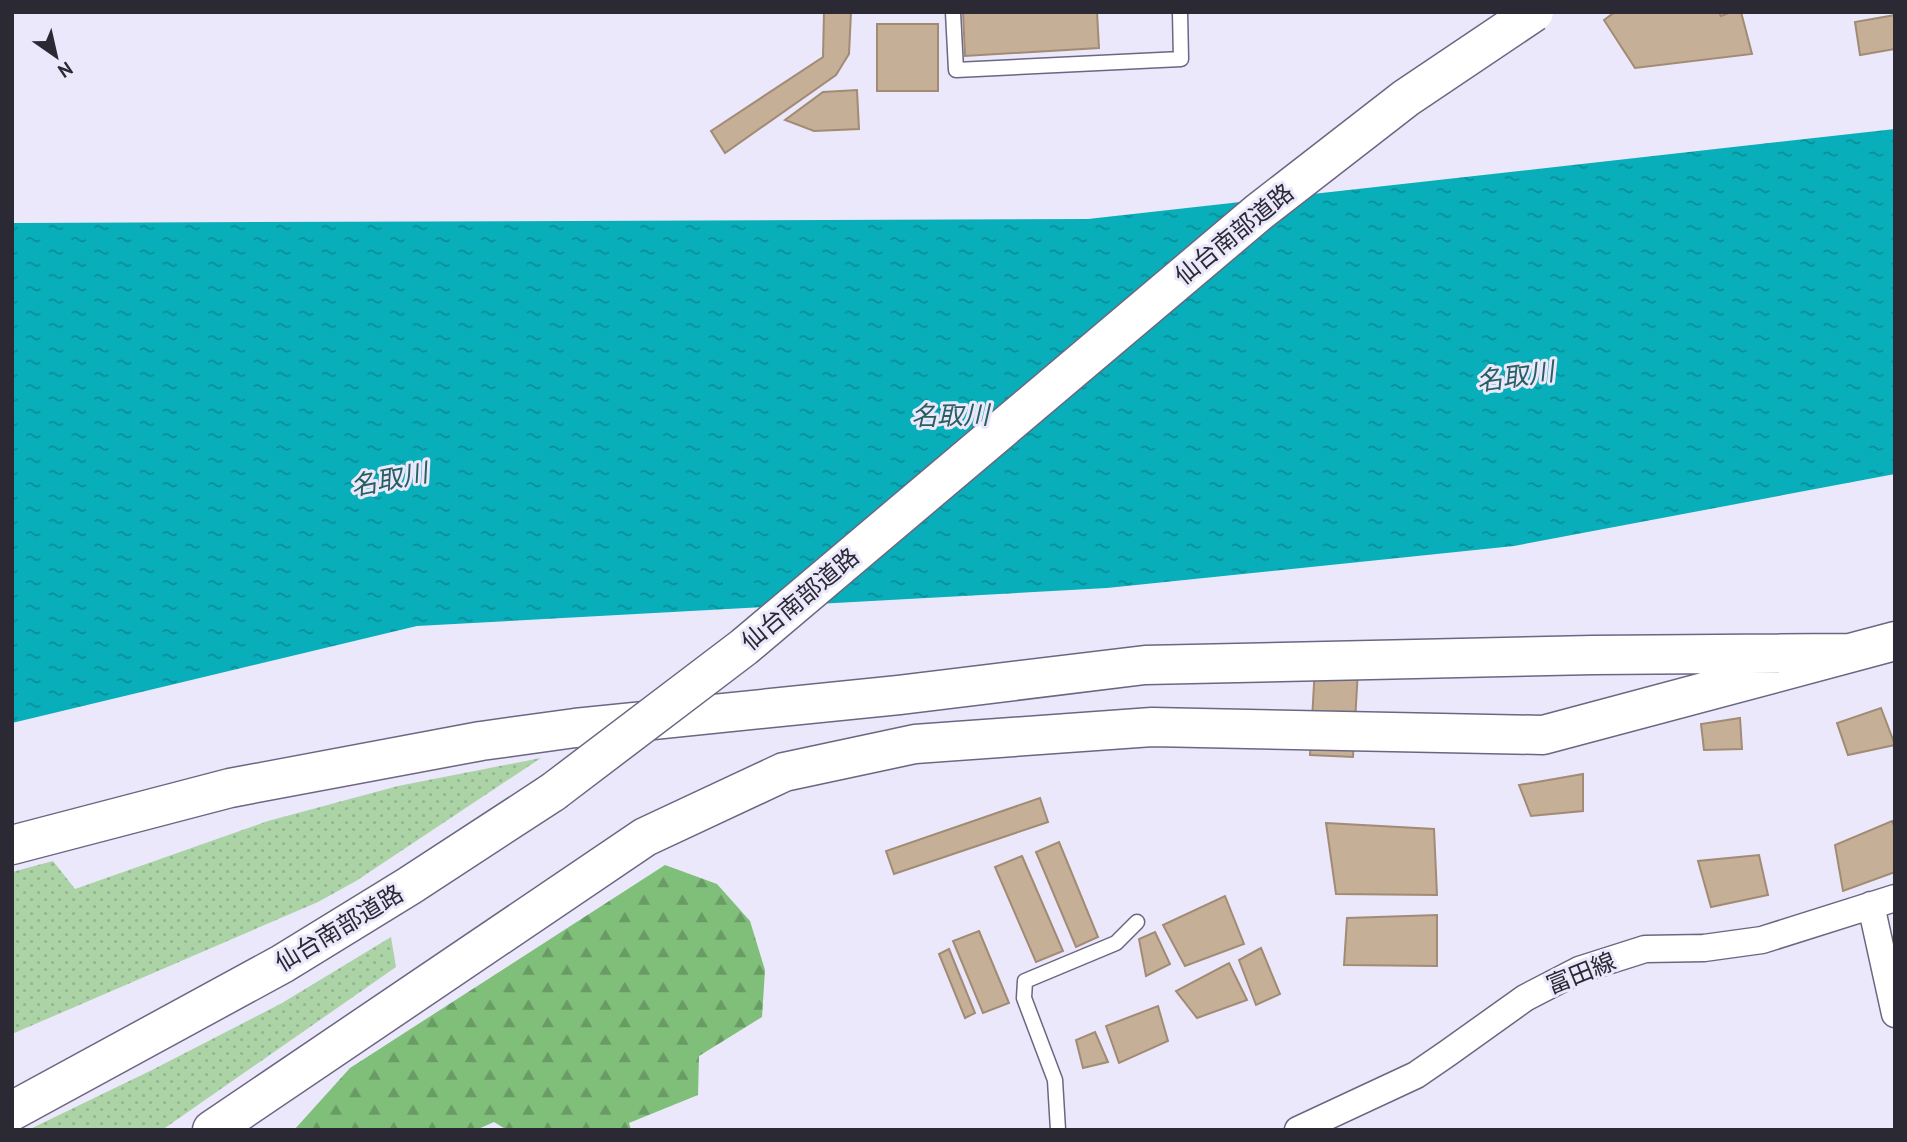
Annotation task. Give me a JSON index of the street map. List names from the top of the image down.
{
  "streets": {
    "highway": ["仙台南部道路"],
    "street": ["富田線"]
  },
  "water": ["名取川"],
  "north": "bottom right"
}
